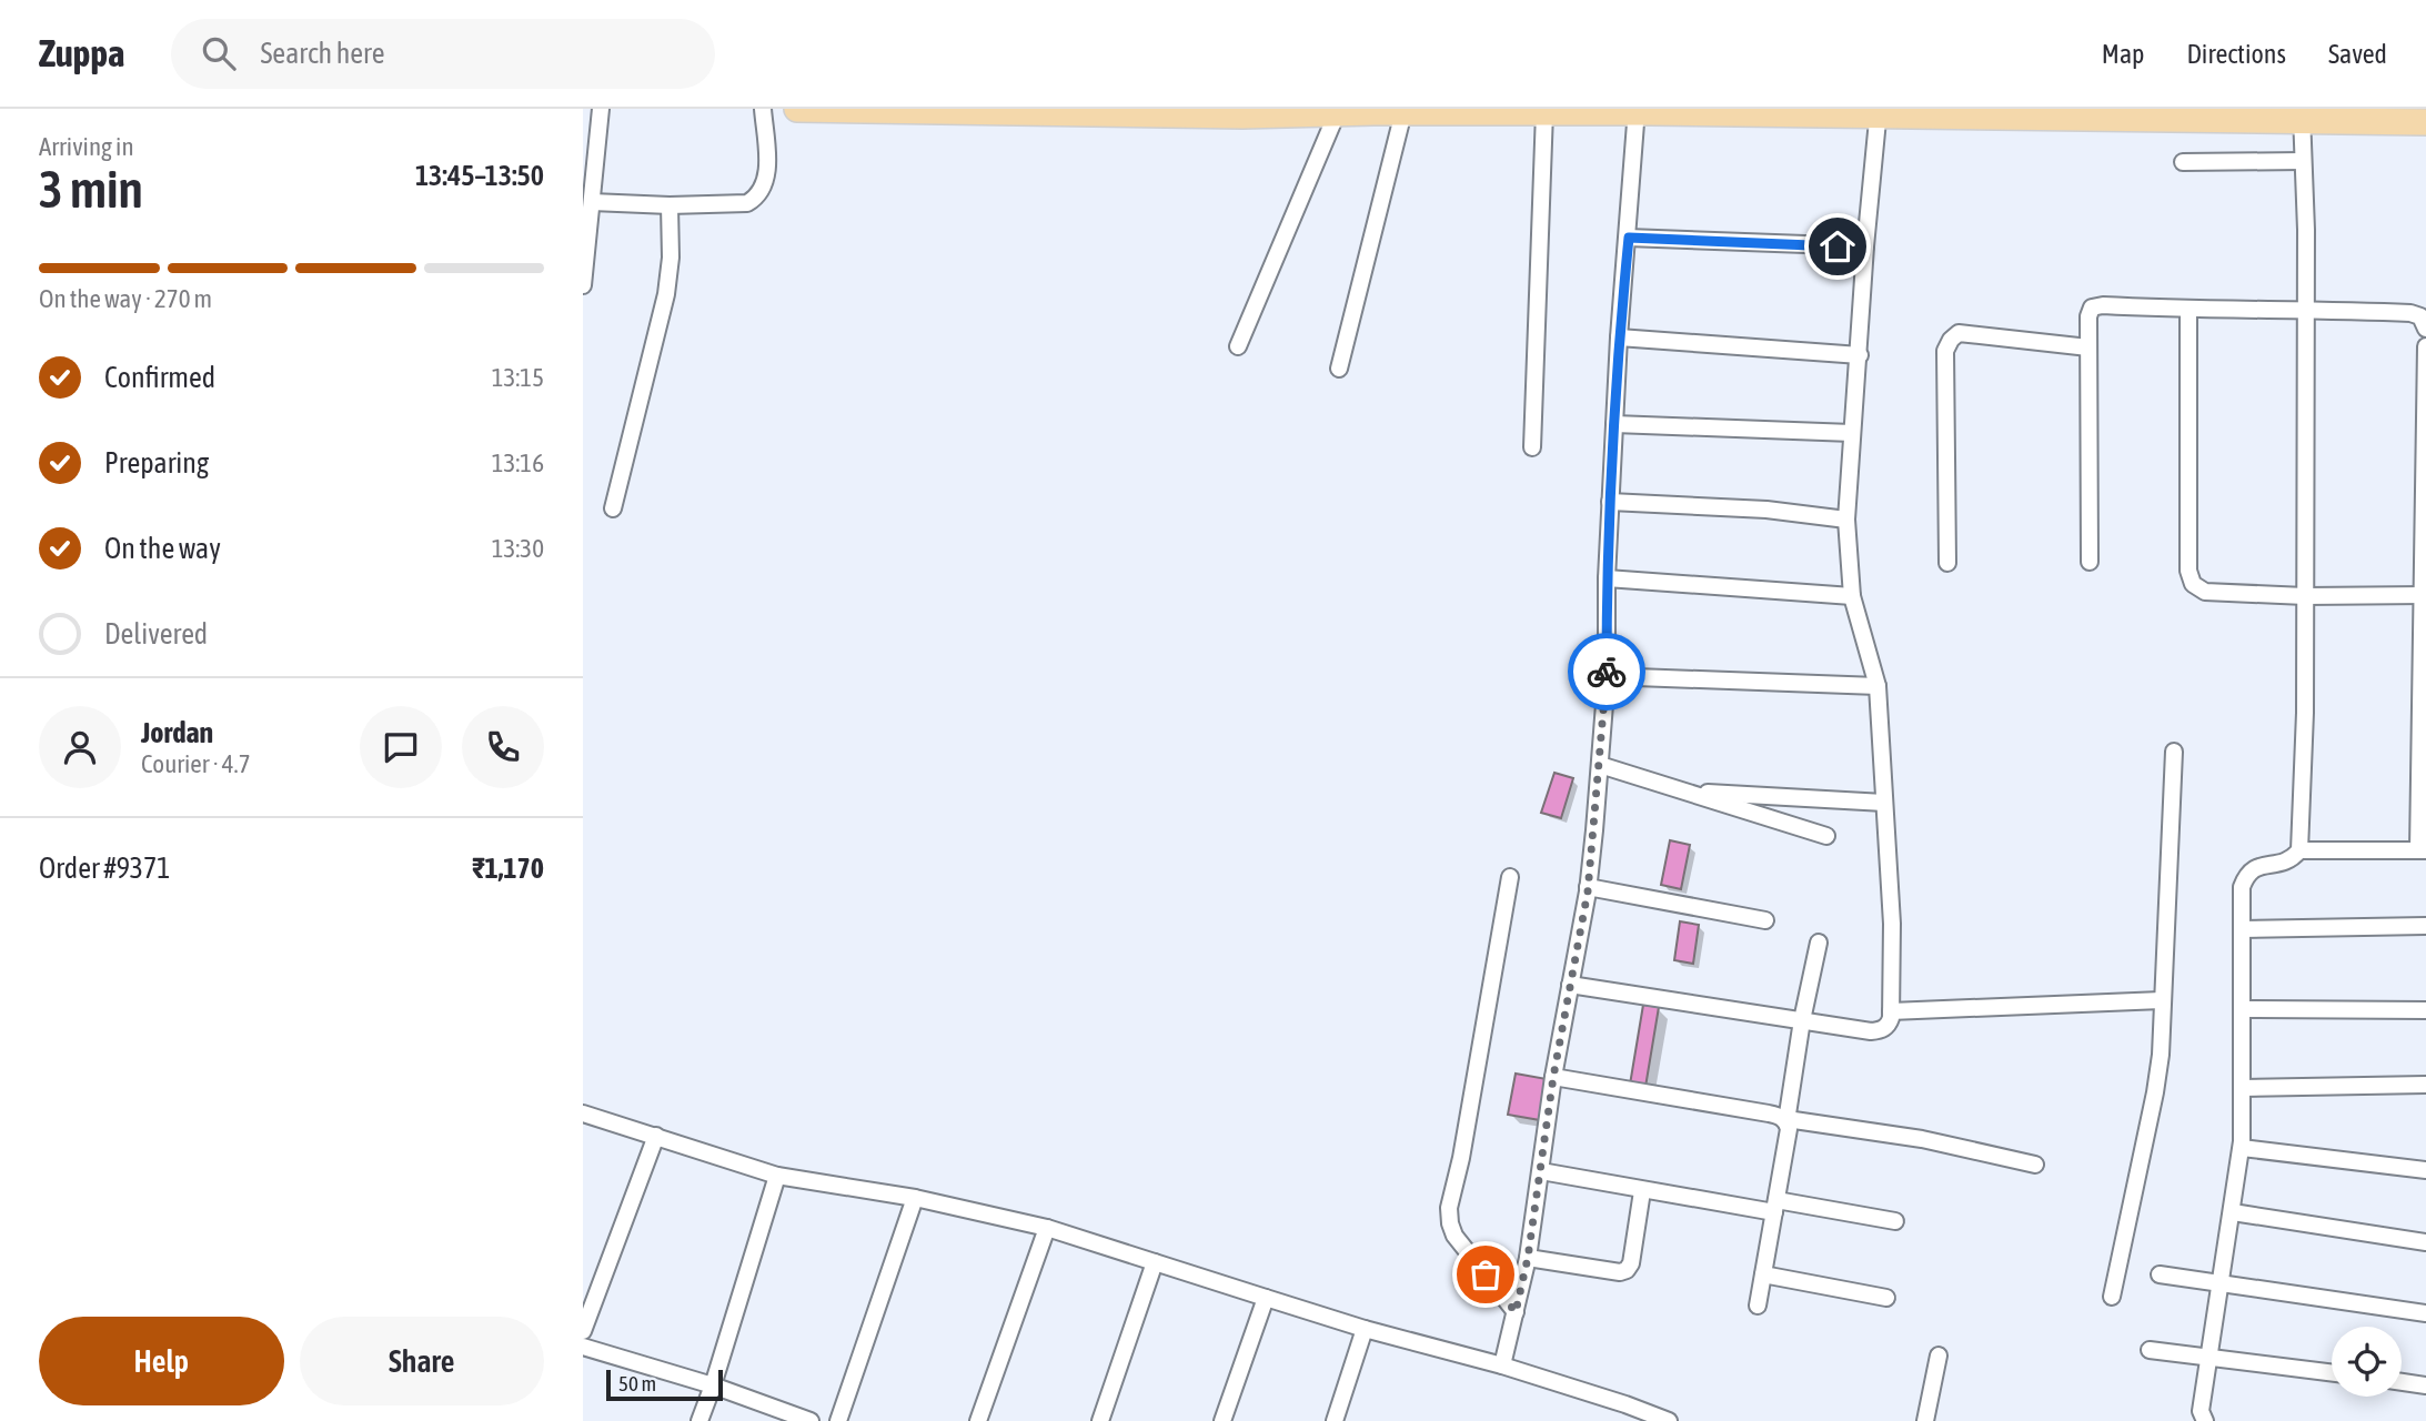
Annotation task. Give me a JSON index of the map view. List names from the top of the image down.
{
  "scale_bar": "50 m",
  "page": {
    "header": "Zuppa",
    "search": "Search here",
    "nav": ["Map", "Directions", "Saved"],
    "heading": ["3 min", "Arriving in", "13:45–13:50"],
    "panel": [
      "Jordan",
      "Courier · 4.7",
      "Order #9371",
      "₹1,170"
    ],
    "bar": "On the way · 270 m",
    "list": [
      ["Confirmed", "13:15"],
      ["Preparing", "13:16"],
      ["On the way", "13:30"],
      "Delivered"
    ],
    "buttons": ["Help", "Share"],
    "scale": "50 m"
  }
}
